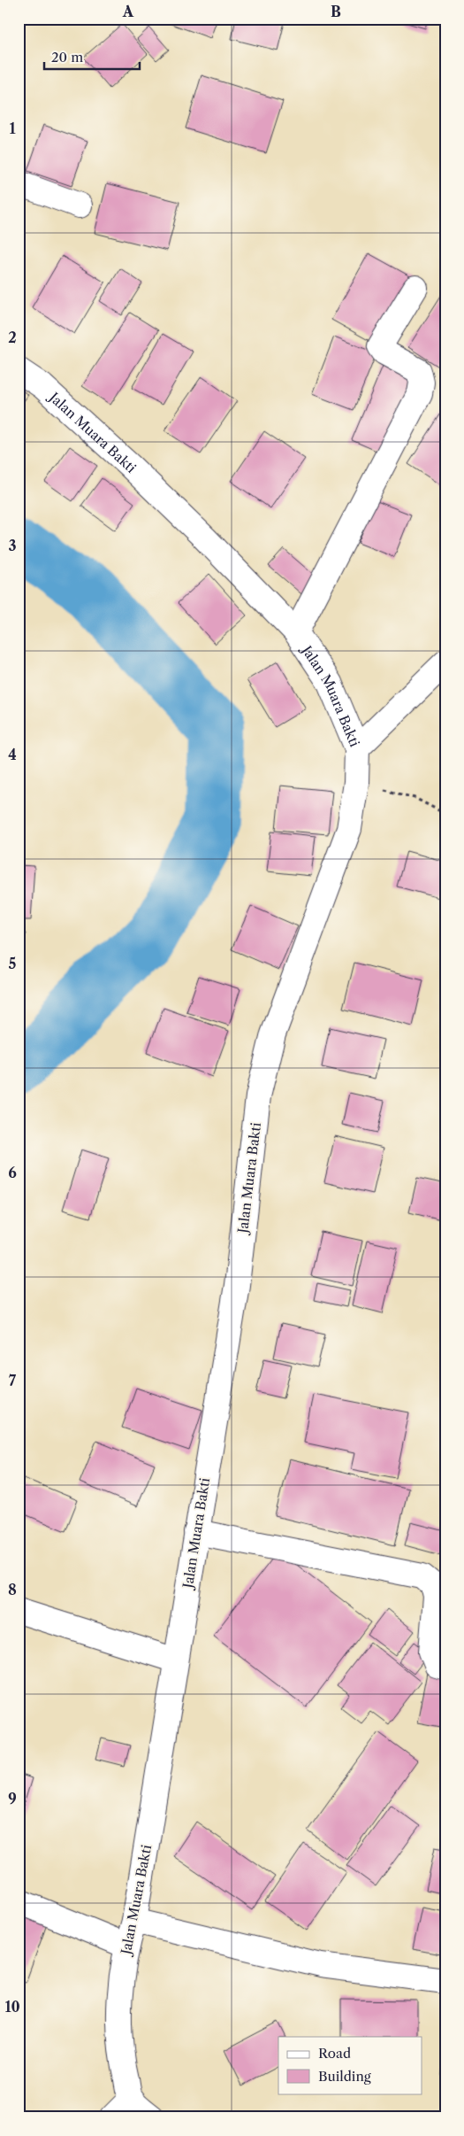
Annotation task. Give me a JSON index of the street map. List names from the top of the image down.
{
  "streets": {
    "street": ["Jalan Muara Bakti"]
  },
  "legend": ["Road", "Building"],
  "scale_bar": "20 m",
  "grid": {
    "columns": ["A", "B"],
    "rows": [
      "1",
      "2",
      "3",
      "4",
      "5",
      "6",
      "7",
      "8",
      "9",
      "10"
    ]
  }
}
